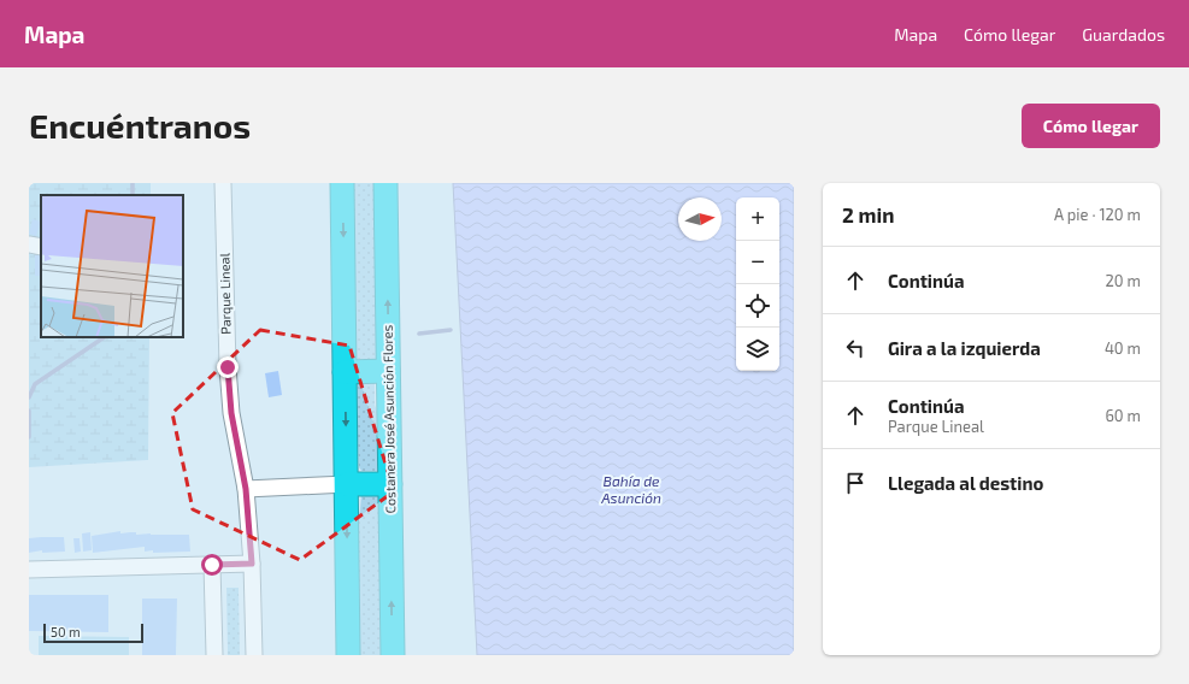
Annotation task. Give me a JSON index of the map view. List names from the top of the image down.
{
  "streets": {
    "highway": ["Costanera José Asunción Flores"],
    "street": ["Parque Lineal"]
  },
  "water": ["Bahía de Asunción"],
  "scale_bar": "50 m",
  "north": "right",
  "page": {
    "header": "Mapa",
    "nav": ["Mapa", "Cómo llegar", "Guardados"],
    "buttons": "Cómo llegar",
    "title": "Encuéntranos",
    "heading": ["2 min", "A pie · 120 m"],
    "map_buttons": ["+", "−"],
    "list": [
      ["Continúa", "20 m"],
      ["Gira a la izquierda", "40 m"],
      ["Continúa", "Parque Lineal", "60 m"],
      "Llegada al destino"
    ],
    "scale": "50 m"
  }
}
